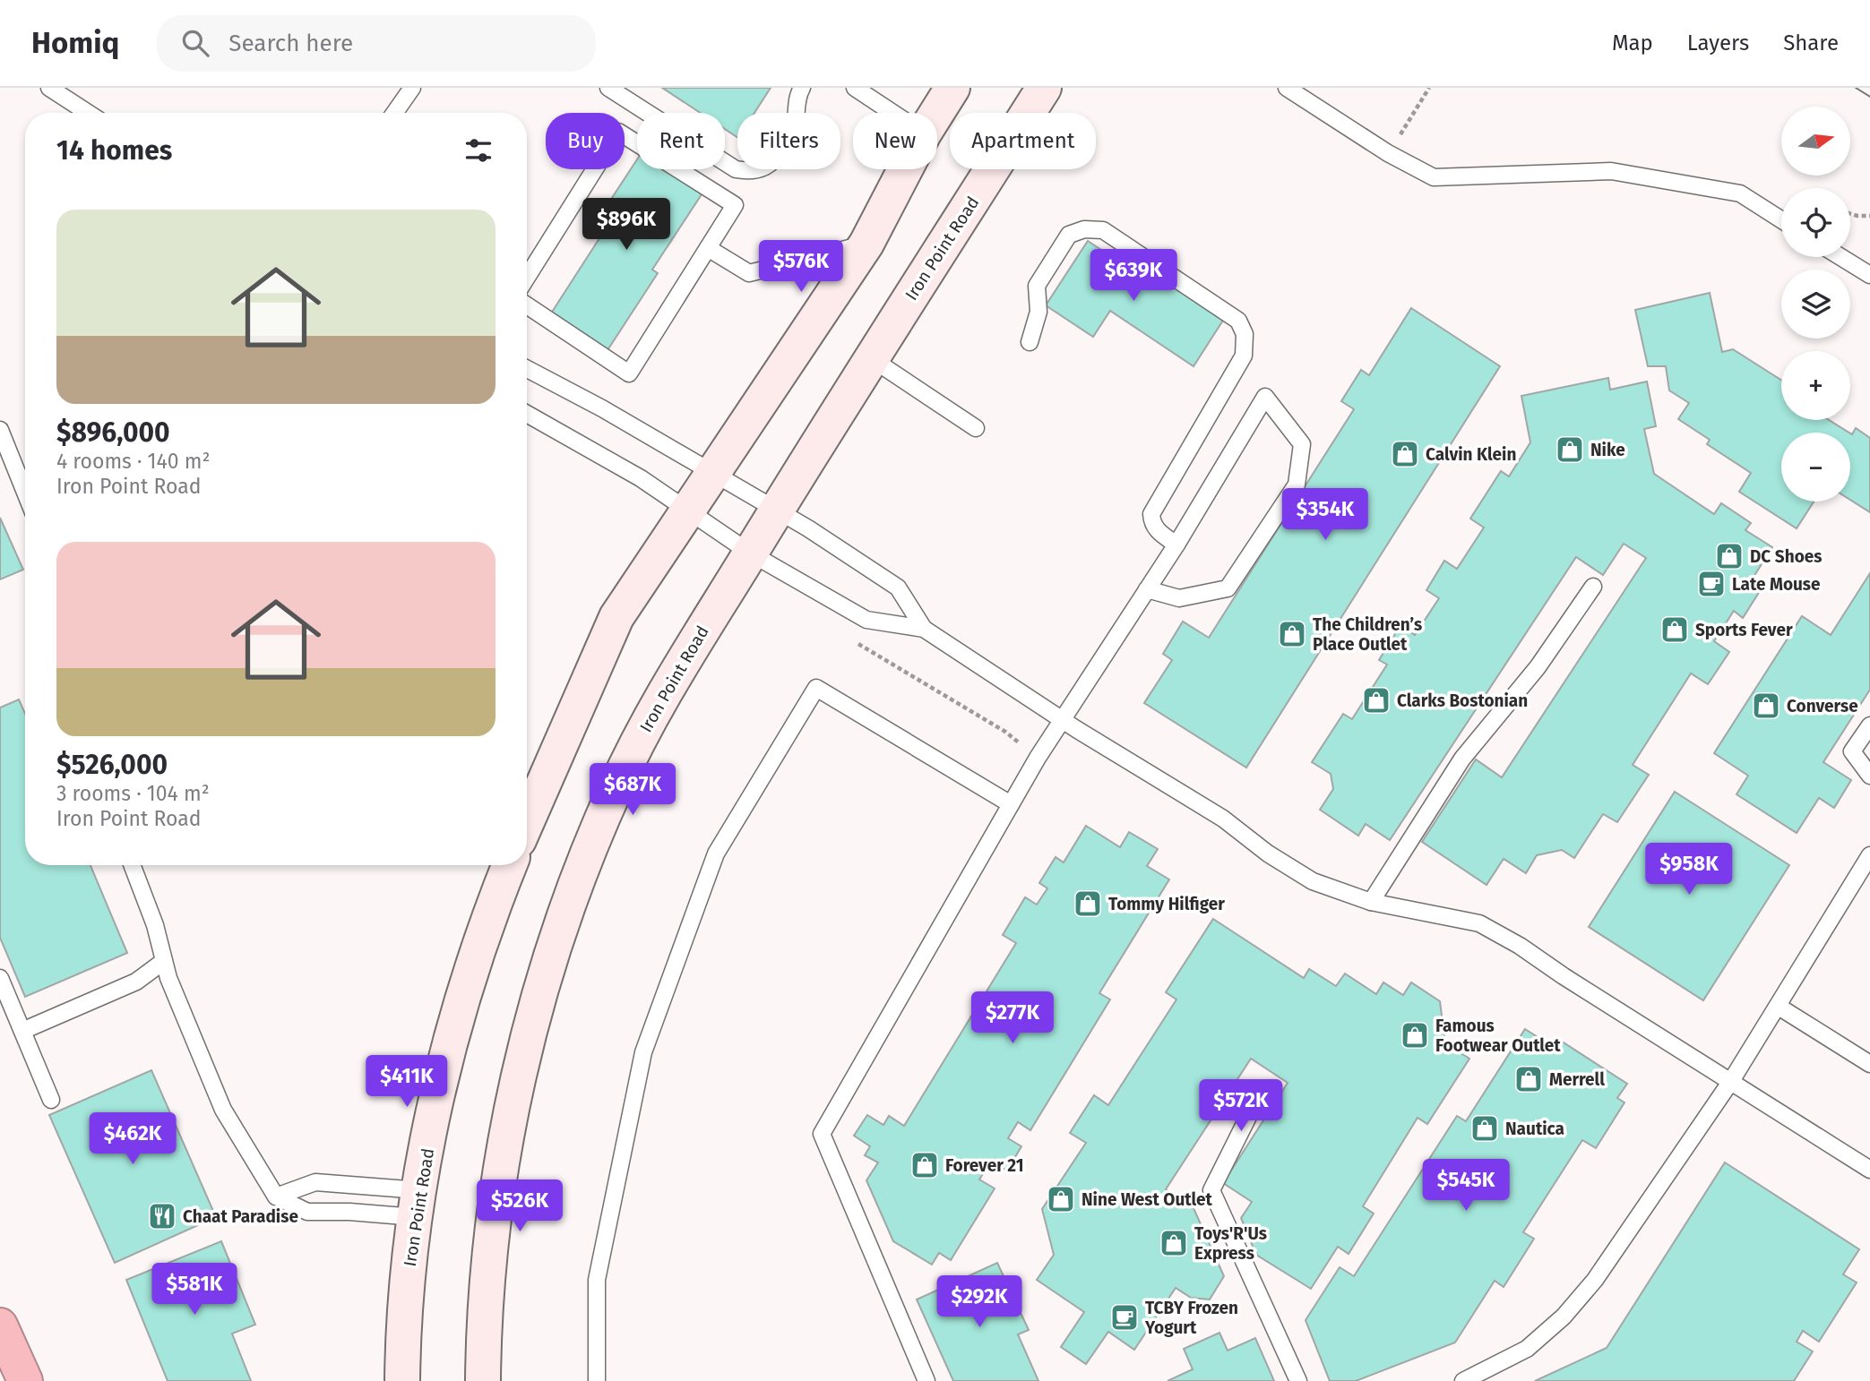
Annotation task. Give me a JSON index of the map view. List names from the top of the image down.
{
  "streets": {
    "main road": ["Iron Point Road"]
  },
  "places": {
    "shop": [
      "Nike",
      "Calvin Klein",
      "DC Shoes",
      "Sports Fever",
      "The Children’s Place Outlet",
      "Clarks Bostonian",
      "Converse",
      "Tommy Hilfiger",
      "Famous Footwear Outlet",
      "Merrell",
      "Nautica",
      "Forever 21",
      "Nine West Outlet",
      "Toys'R'Us Express"
    ],
    "cafe": ["Late Mouse", "TCBY Frozen Yogurt"],
    "restaurant": ["Chaat Paradise"]
  },
  "north": "right",
  "page": {
    "header": "Homiq",
    "search": "Search here",
    "nav": ["Map", "Layers", "Share"],
    "map_buttons": ["+", "−"],
    "chip": [
      "Buy",
      "Rent",
      "Filters",
      "New",
      "Apartment"
    ],
    "heading": "14 homes",
    "list": [
      {
        "name": "$896,000",
        "note": "4 rooms · 140 m² · Iron Point Road"
      },
      {
        "name": "$526,000",
        "note": "3 rooms · 104 m² · Iron Point Road"
      }
    ],
    "price": [
      "$896K",
      "$576K",
      "$639K",
      "$354K",
      "$687K",
      "$958K",
      "$277K",
      "$411K",
      "$572K",
      "$462K",
      "$545K",
      "$526K",
      "$581K",
      "$292K"
    ]
  }
}
